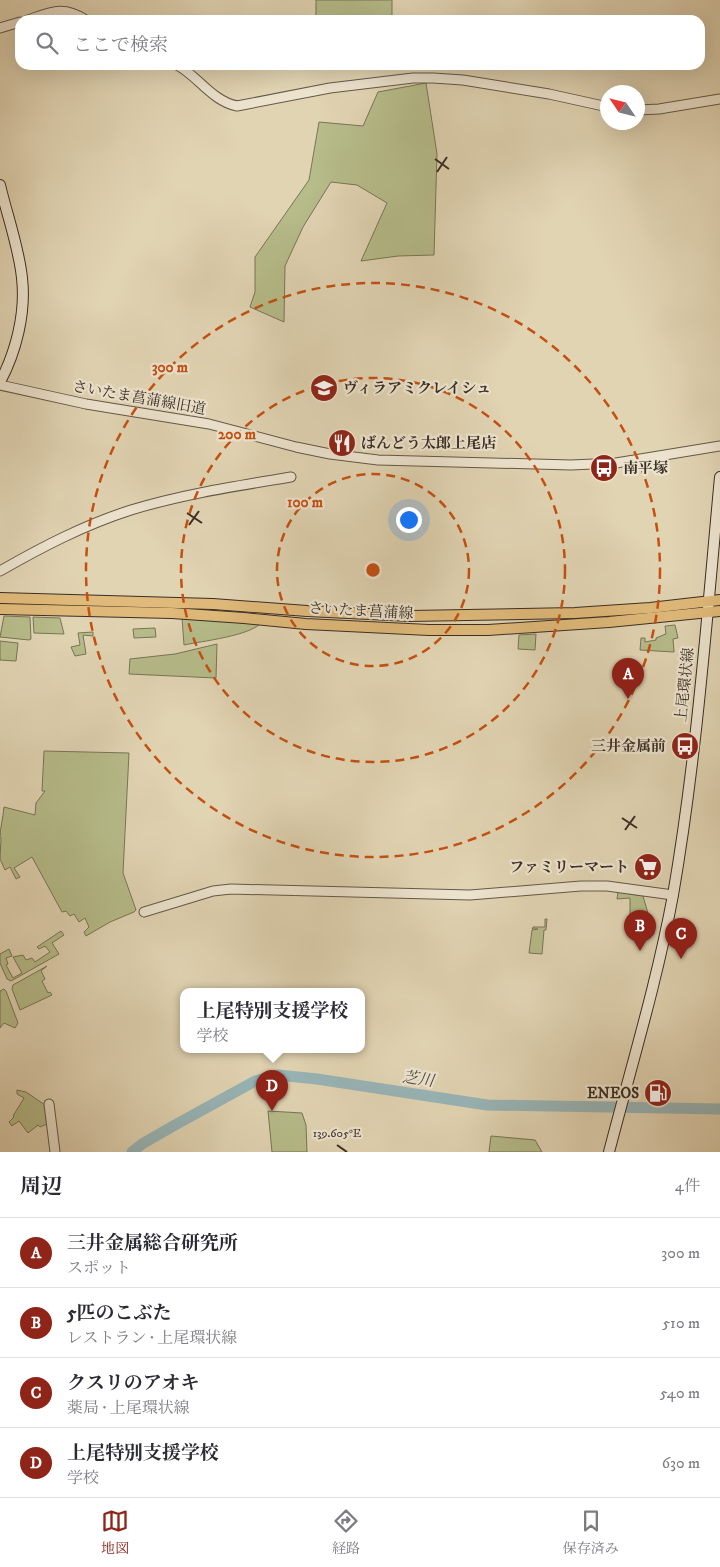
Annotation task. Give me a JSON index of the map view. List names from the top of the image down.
{
  "streets": {
    "main road": ["さいたま菖蒲線", "上尾環状線"],
    "street": ["さいたま菖蒲線旧道"]
  },
  "crossings": [
    ["さいたま菖蒲線", "上尾環状線"]
  ],
  "water": ["芝川"],
  "places": {
    "school or university": ["ヴィラアミクレイシュ"],
    "restaurant": ["ばんどう太郎上尾店"],
    "bus stop": ["南平塚", "三井金属前"],
    "supermarket": ["ファミリーマート"],
    "fuel station": ["ENEOS"]
  },
  "north": "top left",
  "page": {
    "search": "ここで検索",
    "pins": [
      "A",
      "B",
      "C",
      "D"
    ],
    "popup": ["上尾特別支援学校", "学校"],
    "heading": ["周辺", "4件"],
    "list": [
      {
        "mark": "A",
        "name": "三井金属総合研究所",
        "note": "スポット",
        "value": "300 m"
      },
      {
        "mark": "B",
        "name": "5匹のこぶた",
        "note": "レストラン · 上尾環状線",
        "value": "510 m"
      },
      {
        "mark": "C",
        "name": "クスリのアオキ",
        "note": "薬局 · 上尾環状線",
        "value": "540 m"
      },
      {
        "mark": "D",
        "name": "上尾特別支援学校",
        "note": "学校",
        "value": "630 m"
      }
    ],
    "nav": ["地図", "経路", "保存済み"]
  },
  "coordinates": ["139.605°E"],
  "rings": ["300 m", "200 m", "100 m"]
}
